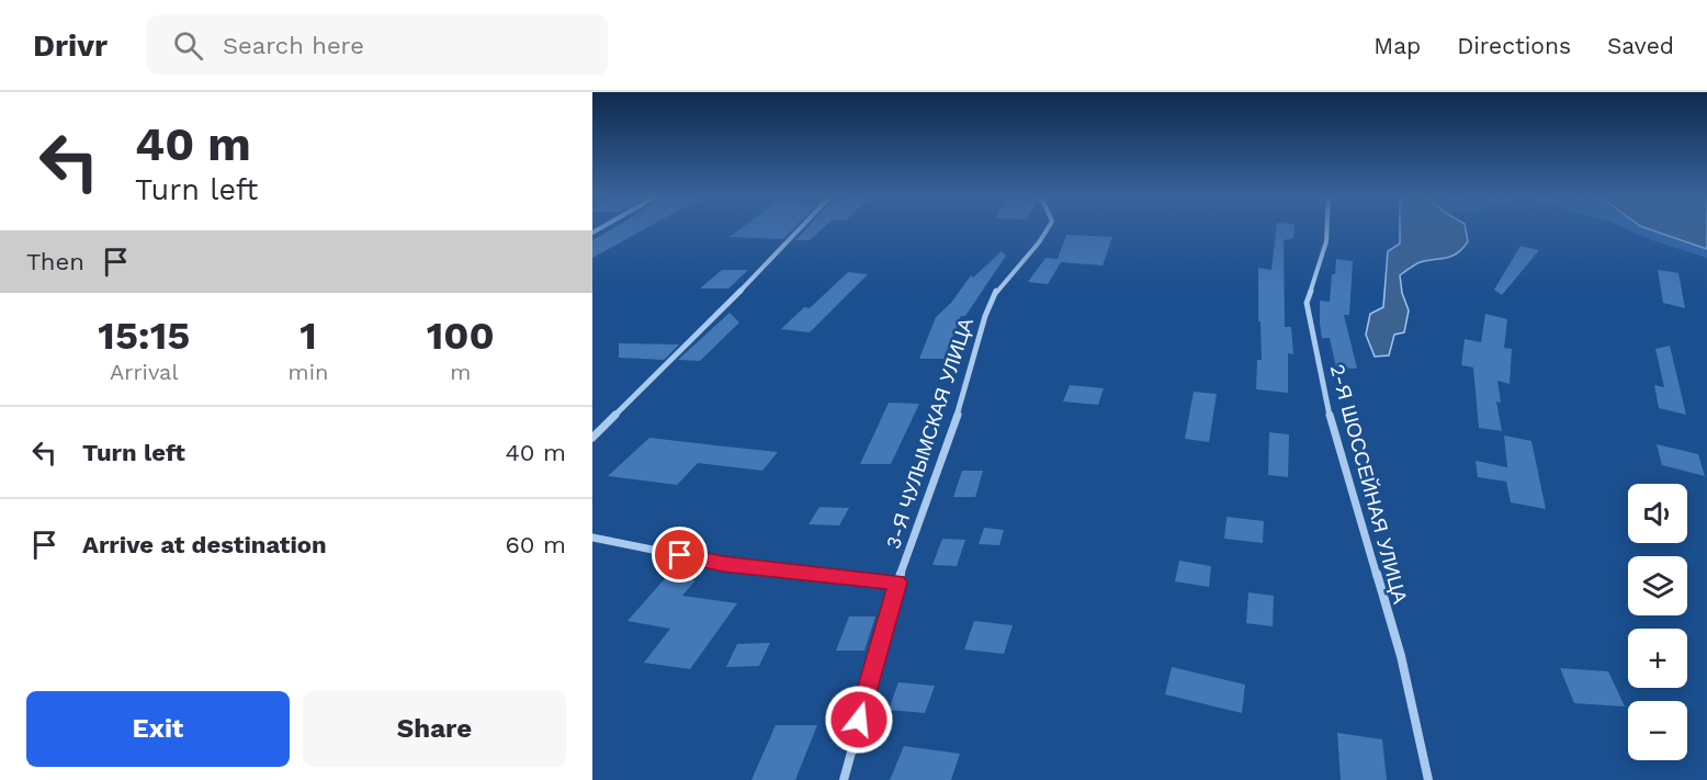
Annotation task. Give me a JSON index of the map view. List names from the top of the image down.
{
  "streets": {
    "street": ["3-Я ЧУЛЫМСКАЯ УЛИЦА", "2-Я ШОССЕЙНАЯ УЛИЦА"]
  },
  "page": {
    "header": "Drivr",
    "search": "Search here",
    "nav": ["Map", "Directions", "Saved"],
    "turn": ["40 m", "Turn left"],
    "then": "Then",
    "eta": [
      "15:15",
      "Arrival",
      "1",
      "min",
      "100",
      "m"
    ],
    "list": [
      {
        "name": "Turn left",
        "value": "40 m"
      },
      {
        "name": "Arrive at destination",
        "value": "60 m"
      }
    ],
    "map_buttons": ["+", "−"],
    "buttons": ["Exit", "Share"]
  }
}
